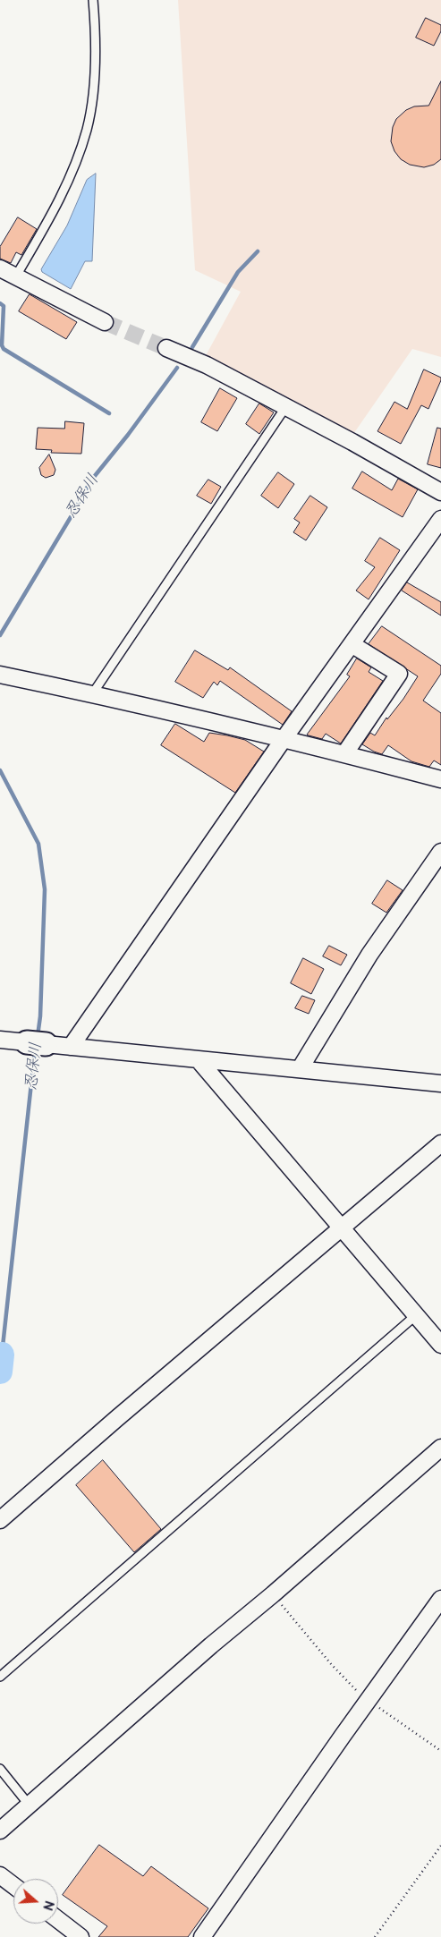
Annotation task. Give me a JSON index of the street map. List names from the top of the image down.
{
  "water": ["忍保川"],
  "north": "right"
}
